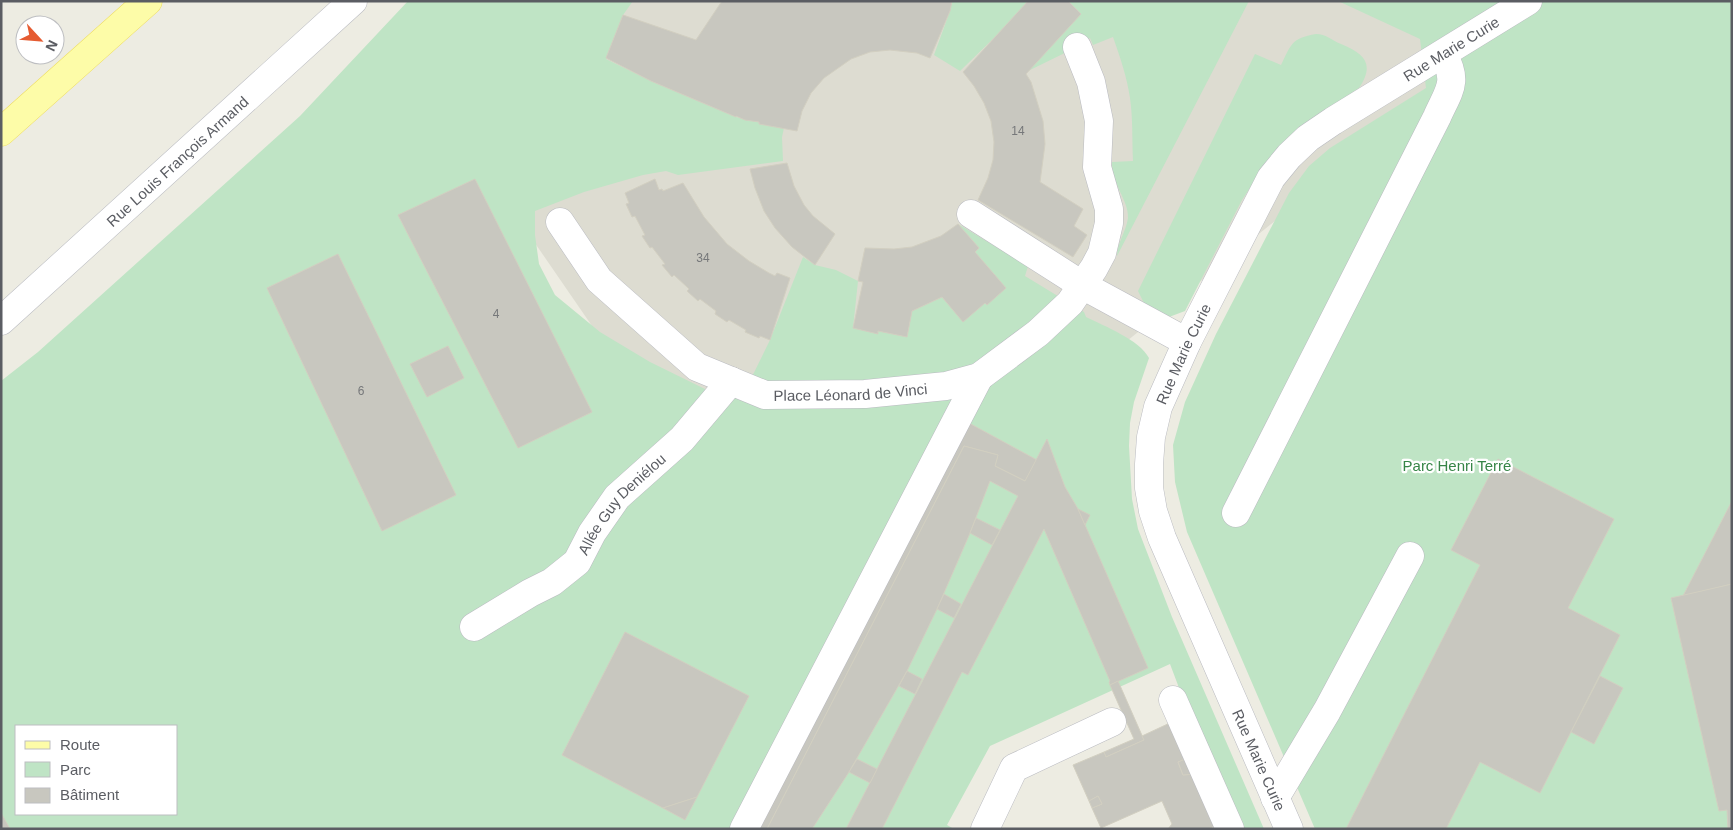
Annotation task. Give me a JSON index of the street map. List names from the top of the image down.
{
  "streets": {
    "street": [
      "Rue Marie Curie",
      "Rue Louis François Armand",
      "Place Léonard de Vinci",
      "Allée Guy Deniélou"
    ]
  },
  "crossings": [
    ["Place Léonard de Vinci", "Allée Guy Deniélou"]
  ],
  "parks": ["Parc Henri Terré"],
  "house_numbers": [
    "14",
    "34",
    "4",
    "6"
  ],
  "legend": ["Route", "Parc", "Bâtiment"],
  "north": "bottom right"
}
